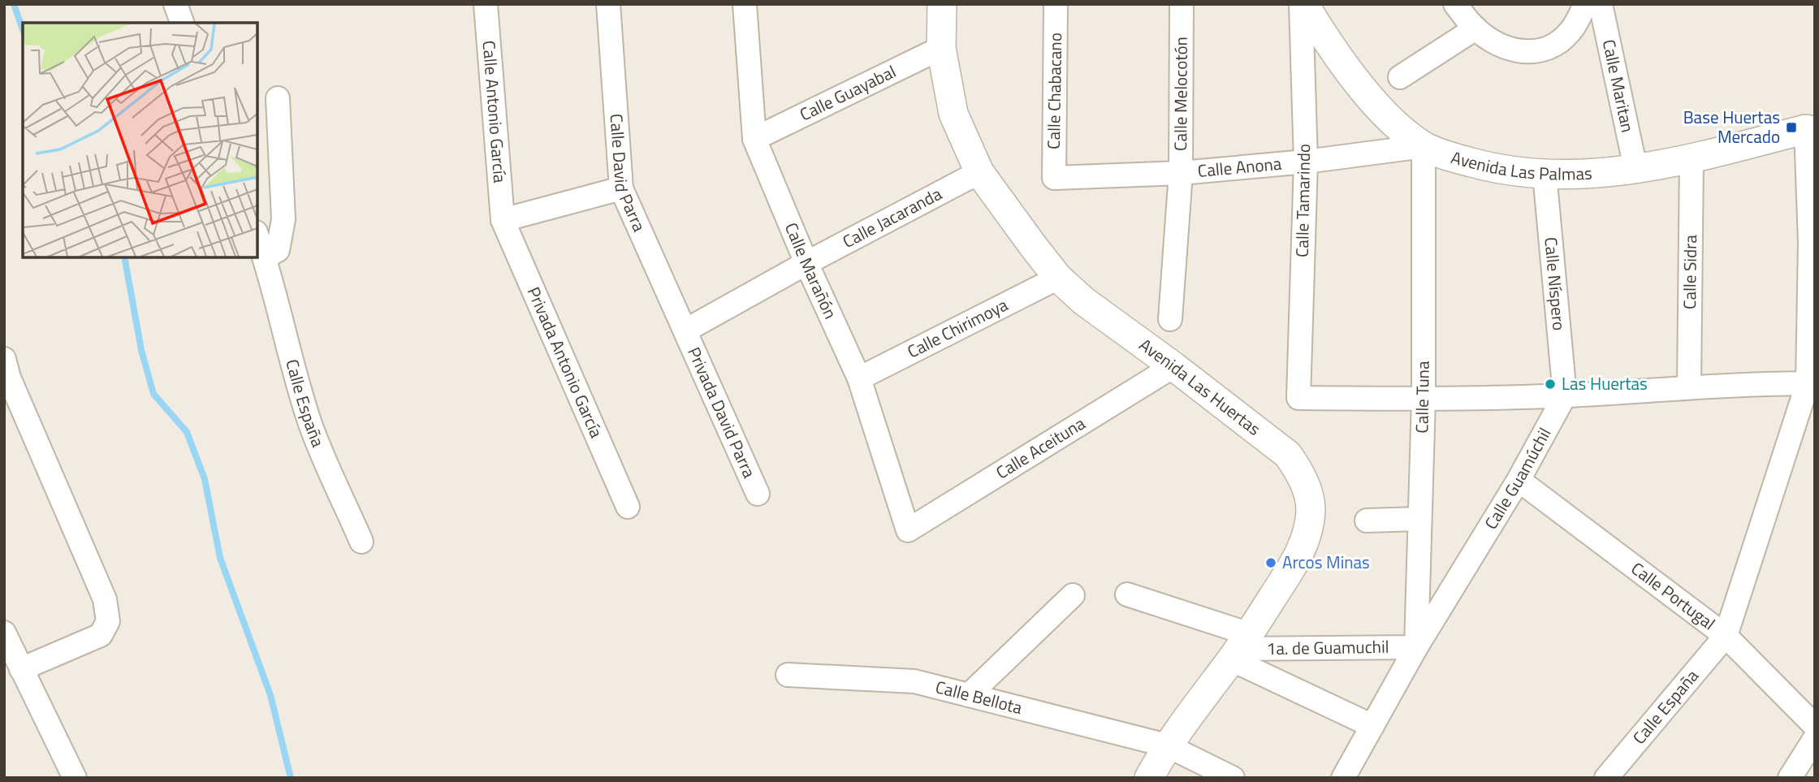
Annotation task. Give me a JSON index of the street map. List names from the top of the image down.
{
  "streets": {
    "street": [
      "Calle Maritan",
      "Calle Chabacano",
      "Calle Guayabal",
      "Calle Melocotón",
      "Calle Antonio García",
      "Avenida Las Palmas",
      "Calle Anona",
      "Calle David Parra",
      "Calle Tamarindo",
      "Calle Jacaranda",
      "Calle Marañón",
      "Calle Sidra",
      "Calle Níspero",
      "Calle Chirimoya",
      "Privada Antonio García",
      "Avenida Las Huertas",
      "Calle Tuna",
      "Calle España",
      "Privada David Parra",
      "Calle Aceituna",
      "Calle Guamúchil",
      "Calle Portugal",
      "1a. de Guamuchil",
      "Calle Bellota"
    ]
  },
  "crossings": [
    ["Calle Maritan", "Avenida Las Palmas"],
    ["Calle Chabacano", "Calle Anona"],
    ["Calle Guayabal", "Calle Marañón"],
    ["Calle Guayabal", "Avenida Las Huertas"],
    ["Calle Melocotón", "Calle Anona"],
    ["Calle Antonio García", "Privada Antonio García"],
    ["Avenida Las Palmas", "Calle Anona"],
    ["Avenida Las Palmas", "Calle Tamarindo"],
    ["Avenida Las Palmas", "Calle Sidra"],
    ["Avenida Las Palmas", "Calle Níspero"],
    ["Avenida Las Palmas", "Calle Tuna"],
    ["Calle Anona", "Calle Tamarindo"],
    ["Calle Anona", "Calle Tuna"],
    ["Calle David Parra", "Calle Jacaranda"],
    ["Calle David Parra", "Privada David Parra"],
    ["Calle Tamarindo", "Calle Tuna"],
    ["Calle Jacaranda", "Calle Marañón"],
    ["Calle Jacaranda", "Avenida Las Huertas"],
    ["Calle Jacaranda", "Privada David Parra"],
    ["Calle Marañón", "Calle Chirimoya"],
    ["Calle Marañón", "Calle Aceituna"],
    ["Calle Níspero", "Calle Guamúchil"],
    ["Calle Chirimoya", "Avenida Las Huertas"],
    ["Avenida Las Huertas", "Calle Aceituna"],
    ["Avenida Las Huertas", "1a. de Guamuchil"],
    ["Avenida Las Huertas", "Calle Bellota"],
    ["Calle Tuna", "Calle Guamúchil"],
    ["Calle Tuna", "1a. de Guamuchil"],
    ["Calle España", "Calle Portugal"],
    ["Calle Guamúchil", "Calle Portugal"],
    ["Calle Guamúchil", "1a. de Guamuchil"]
  ],
  "places": {
    "transit": ["Base Huertas Mercado"],
    "other": ["Las Huertas", "Arcos Minas"]
  }
}
